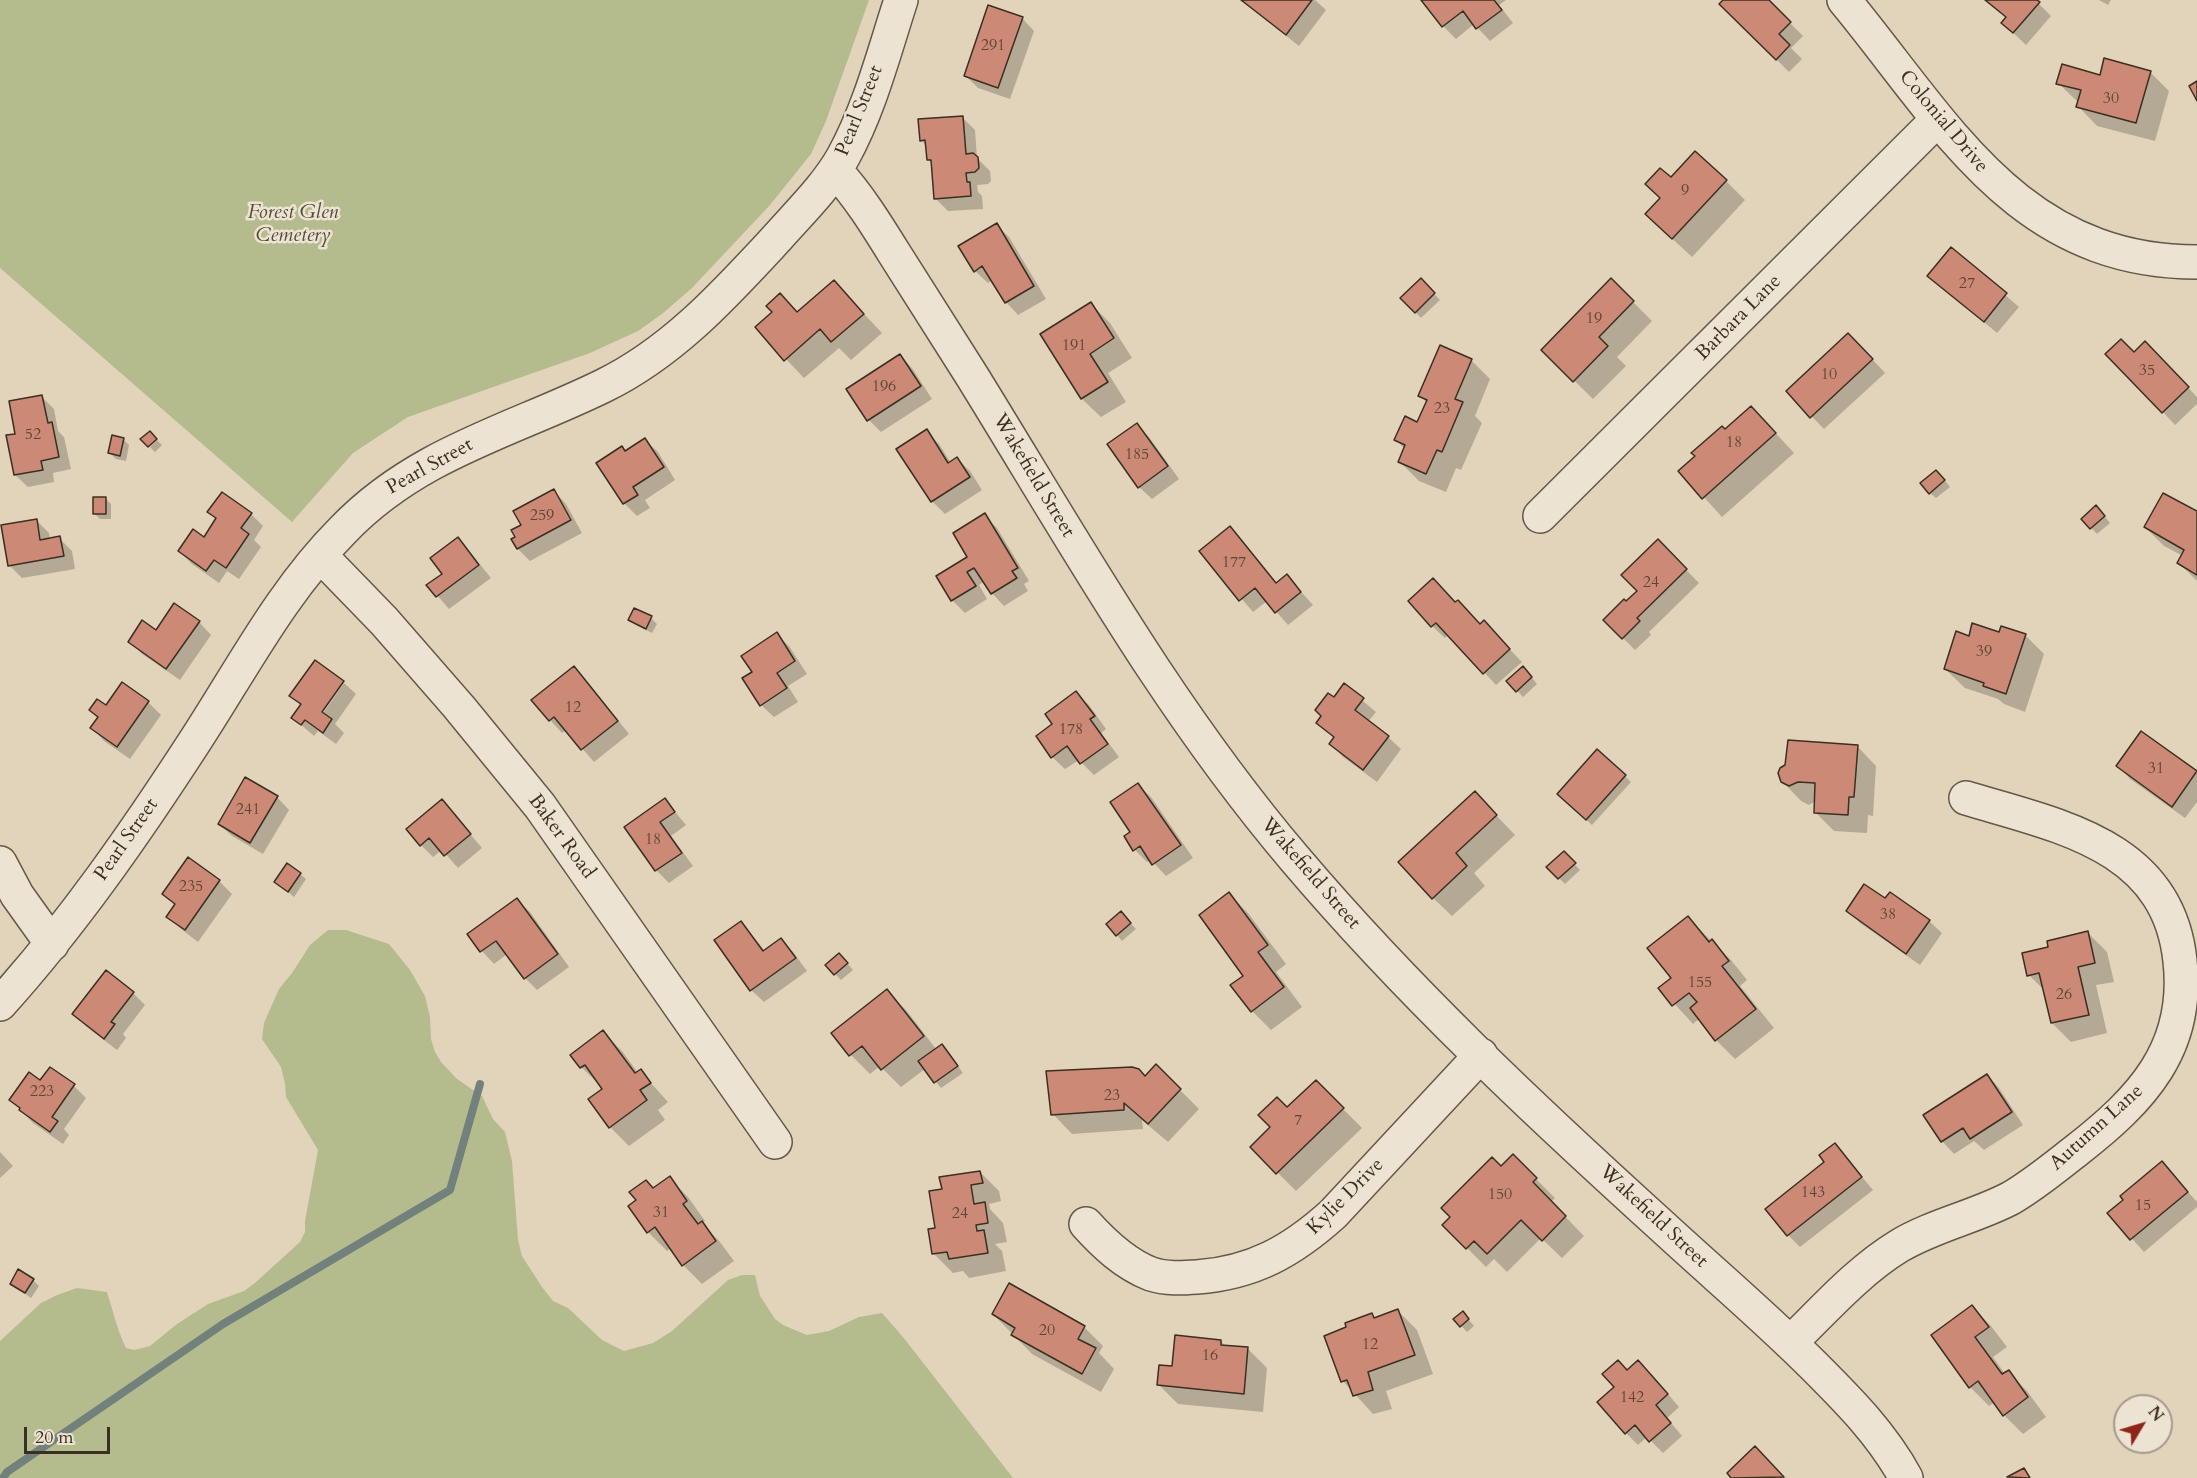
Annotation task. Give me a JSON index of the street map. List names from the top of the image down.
{
  "streets": {
    "street": [
      "Pearl Street",
      "Colonial Drive",
      "Barbara Lane",
      "Wakefield Street",
      "Baker Road",
      "Autumn Lane",
      "Kylie Drive"
    ]
  },
  "crossings": [
    ["Pearl Street", "Wakefield Street"],
    ["Pearl Street", "Baker Road"],
    ["Colonial Drive", "Barbara Lane"],
    ["Wakefield Street", "Autumn Lane"],
    ["Wakefield Street", "Kylie Drive"]
  ],
  "parks": ["Forest Glen Cemetery"],
  "house_numbers": [
    "291",
    "30",
    "9",
    "27",
    "19",
    "191",
    "35",
    "10",
    "196",
    "23",
    "52",
    "18",
    "185",
    "259",
    "177",
    "24",
    "39",
    "12",
    "178",
    "31",
    "241",
    "18",
    "235",
    "38",
    "155",
    "26",
    "223",
    "23",
    "7",
    "143",
    "150",
    "15",
    "31",
    "24",
    "20",
    "12",
    "16",
    "142"
  ],
  "scale_bar": "20 m",
  "north": "top right"
}
